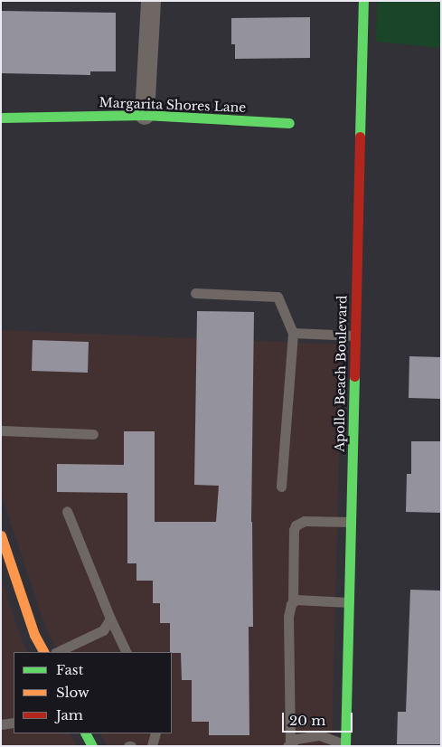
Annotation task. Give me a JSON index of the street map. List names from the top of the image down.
{
  "streets": {
    "main road": ["Margarita Shores Lane", "Apollo Beach Boulevard"]
  },
  "legend": ["Fast", "Slow", "Jam"],
  "scale_bar": "20 m"
}
